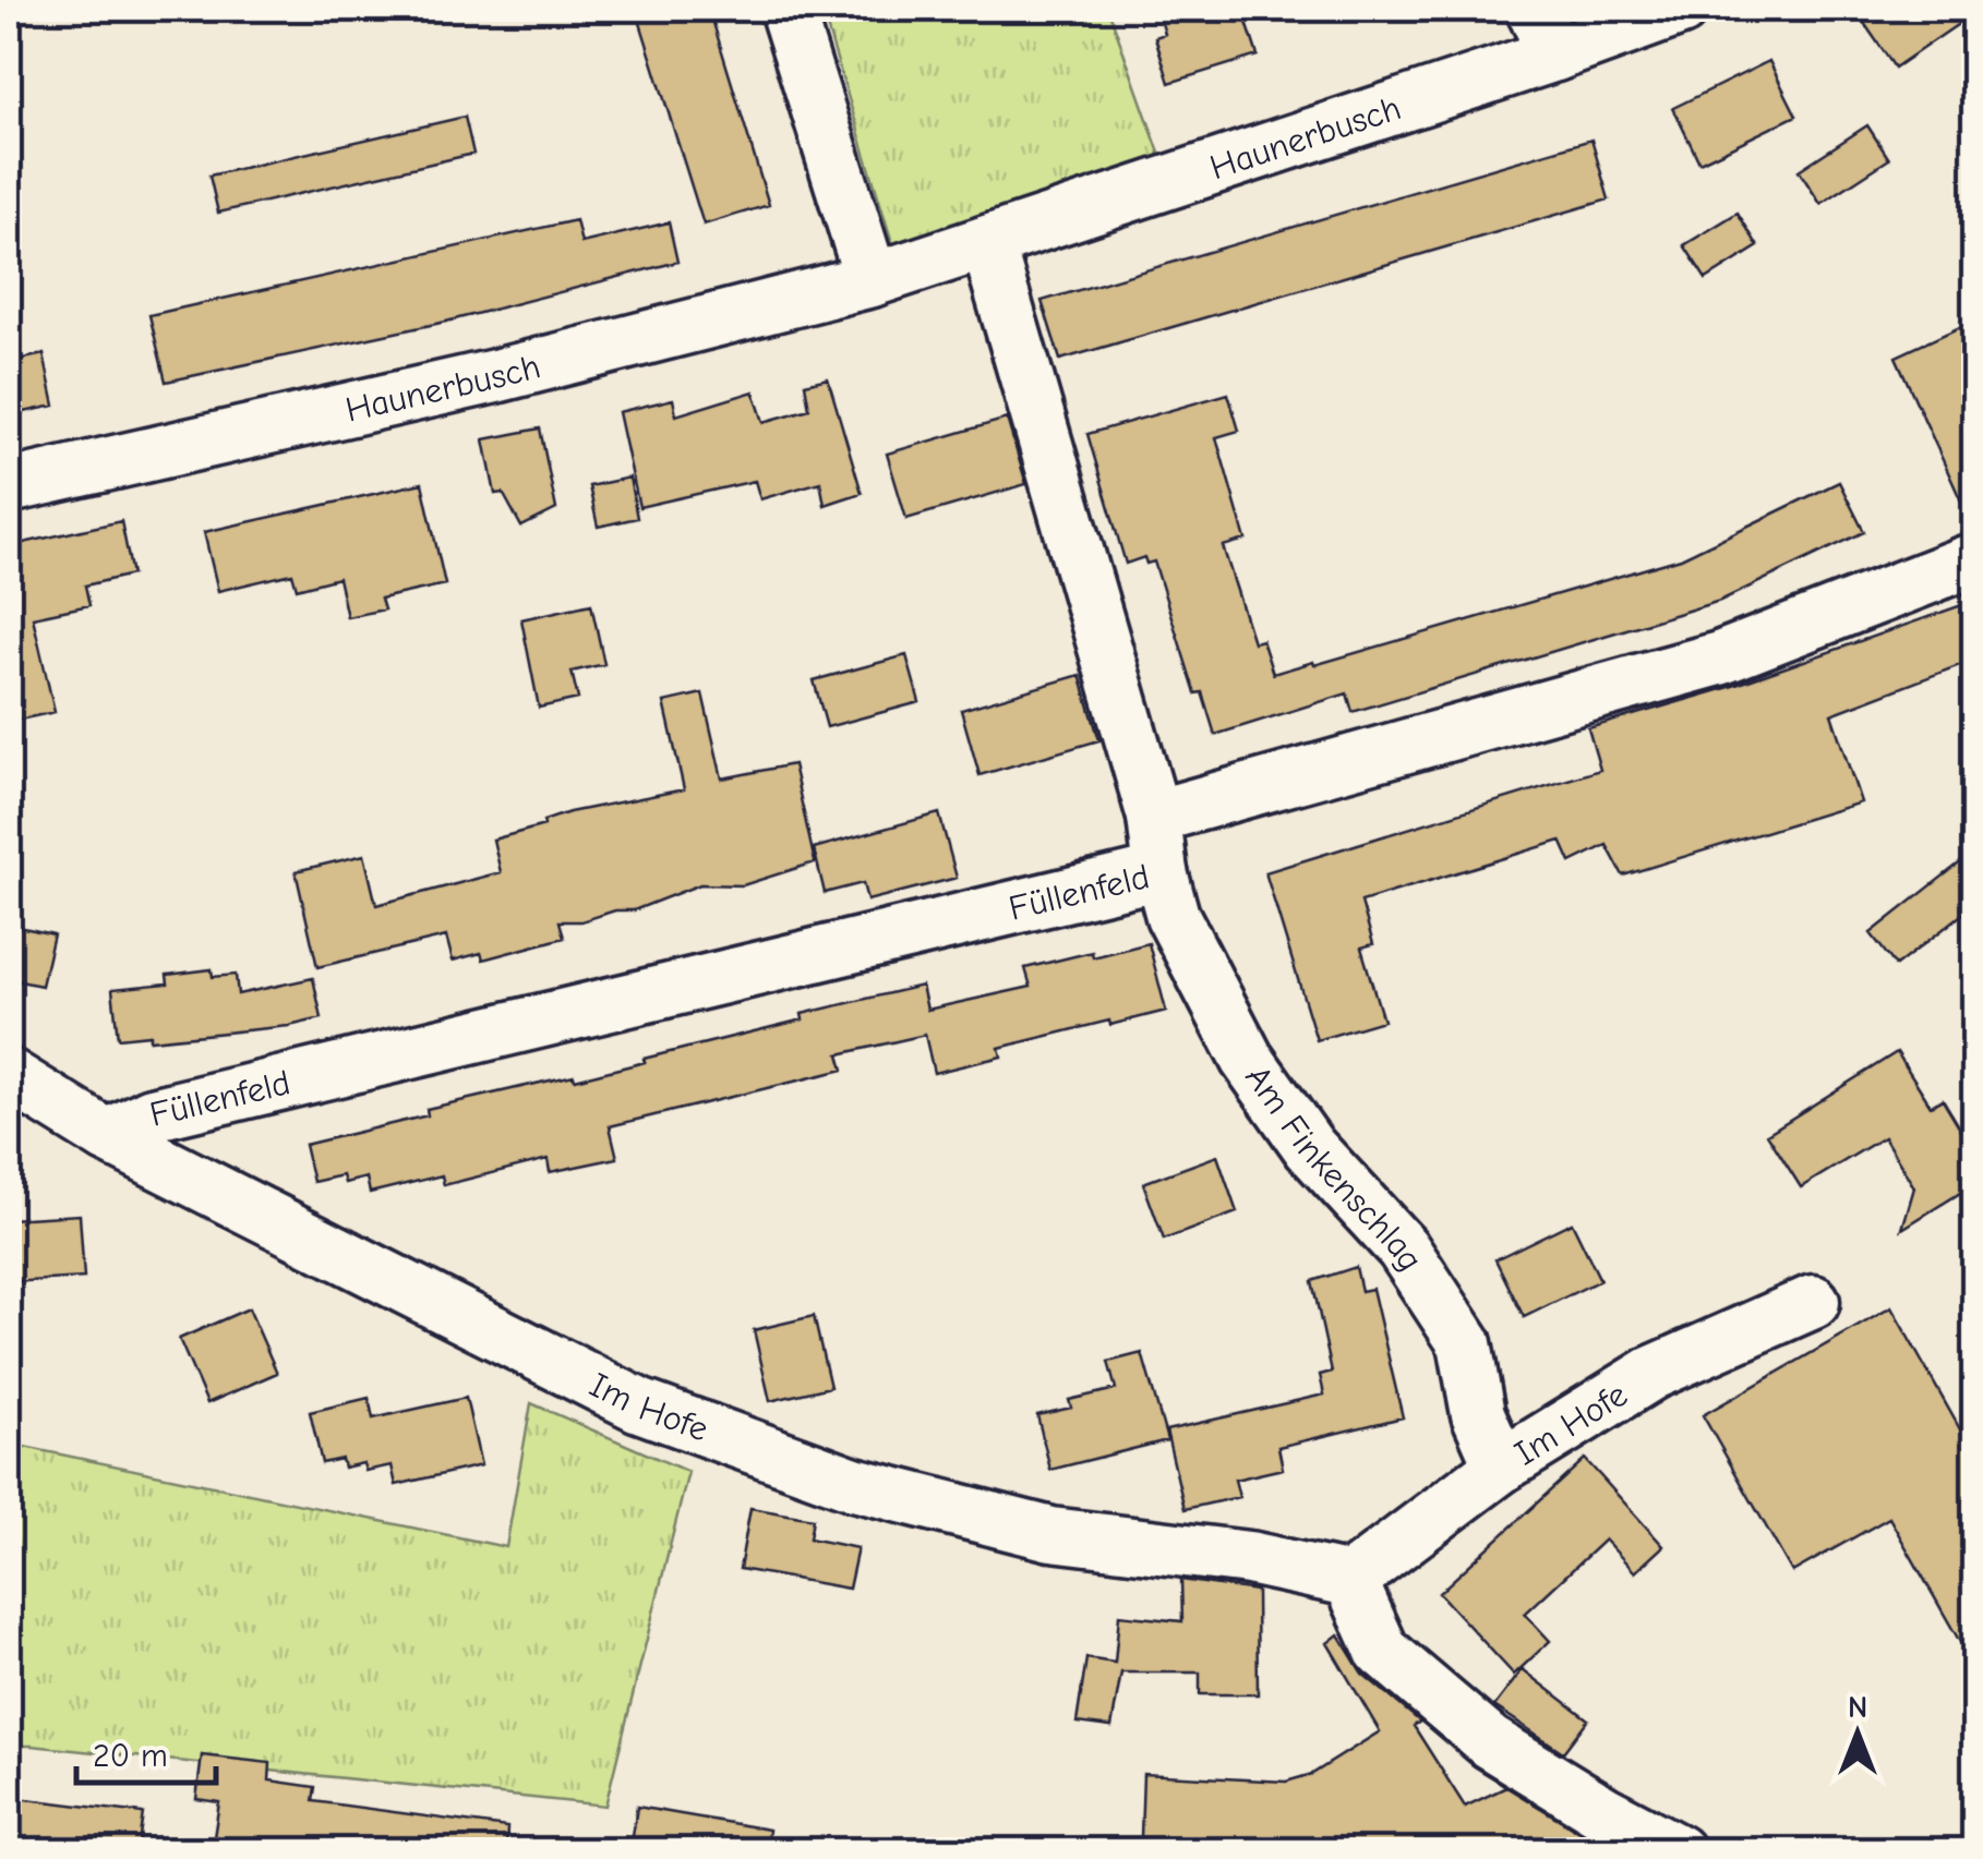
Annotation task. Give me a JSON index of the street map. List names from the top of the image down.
{
  "streets": {
    "street": [
      "Haunerbusch",
      "Füllenfeld",
      "Am Finkenschlag",
      "Im Hofe"
    ]
  },
  "crossings": [
    ["Füllenfeld", "Am Finkenschlag"],
    ["Füllenfeld", "Im Hofe"],
    ["Am Finkenschlag", "Im Hofe"]
  ],
  "scale_bar": "20 m",
  "north": "top"
}
